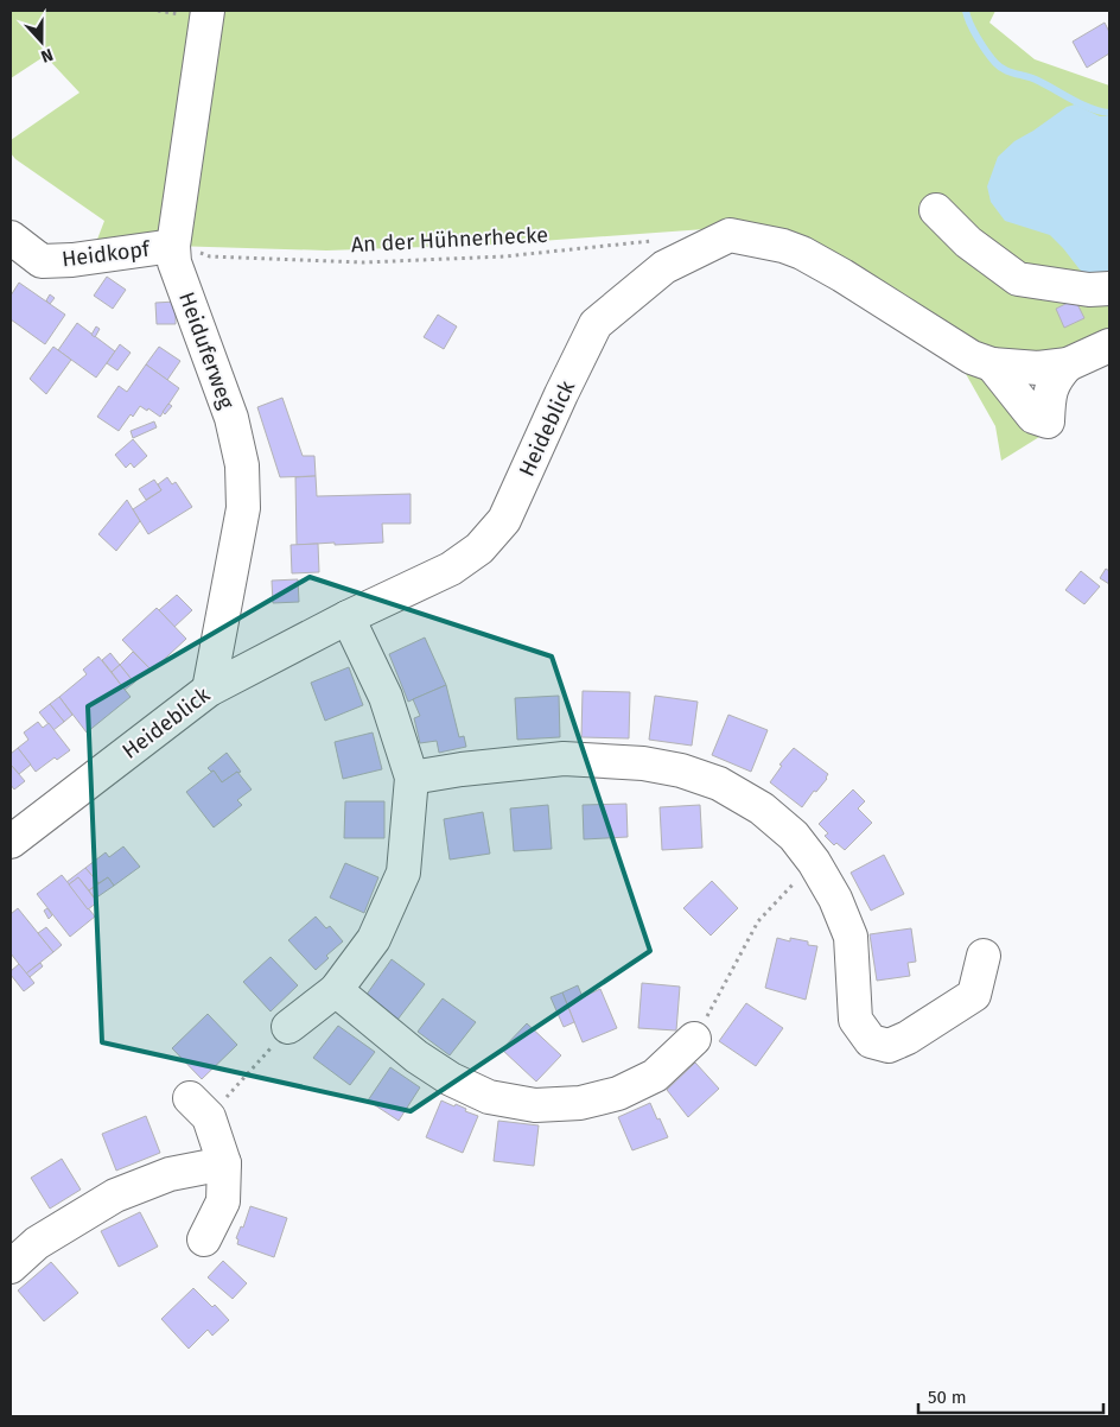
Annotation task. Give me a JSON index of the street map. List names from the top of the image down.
{
  "streets": {
    "street": ["Heidkopf", "Heiduferweg", "Heideblick"],
    "path": ["An der Hühnerhecke"]
  },
  "crossings": [
    ["An der Hühnerhecke", "Heidkopf"],
    ["An der Hühnerhecke", "Heiduferweg"],
    ["Heidkopf", "Heiduferweg"],
    ["Heiduferweg", "Heideblick"]
  ],
  "scale_bar": "50 m",
  "north": "bottom"
}
